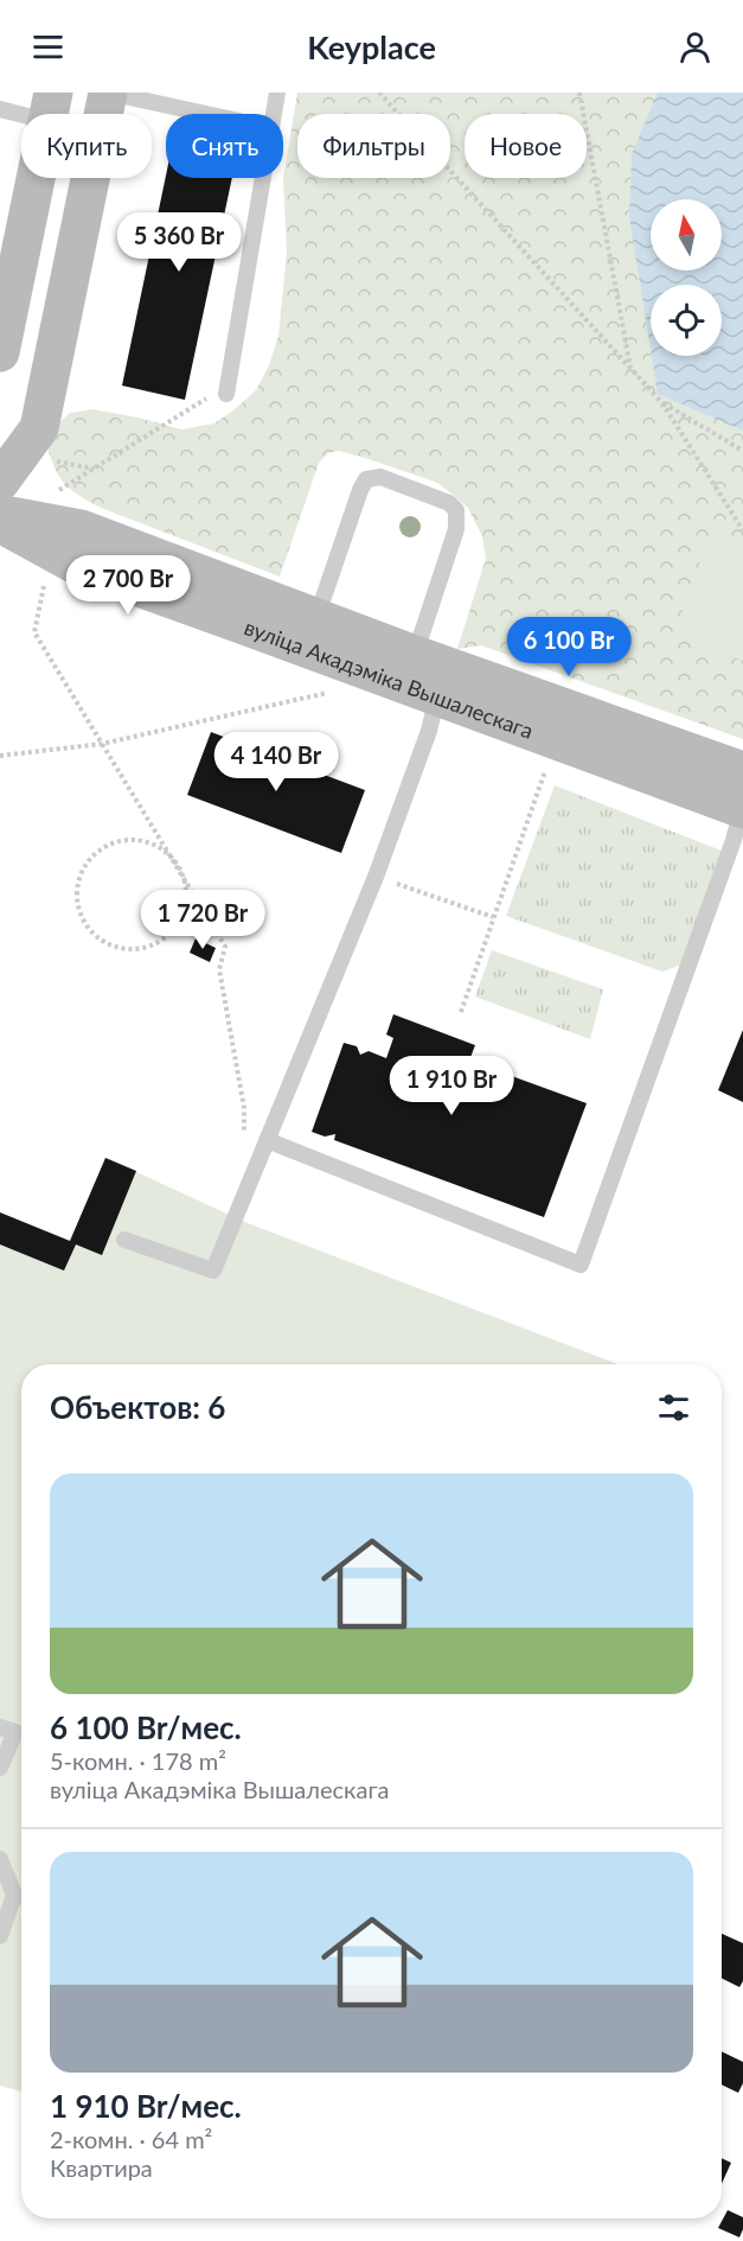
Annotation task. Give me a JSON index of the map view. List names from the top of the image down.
{
  "streets": {
    "street": ["вуліца Акадэміка Вышалескага"]
  },
  "north": "top",
  "page": {
    "header": "Keyplace",
    "chip": [
      "Купить",
      "Снять",
      "Фильтры",
      "Новое"
    ],
    "price": [
      "5 360 Br",
      "2 700 Br",
      "6 100 Br",
      "4 140 Br",
      "1 720 Br",
      "1 910 Br"
    ],
    "heading": "Объектов: 6",
    "list": [
      {
        "name": "6 100 Br/мес.",
        "note": "5-комн. · 178 m² · вуліца Акадэміка Вышалескага"
      },
      {
        "name": "1 910 Br/мес.",
        "note": "2-комн. · 64 m² · Квартира"
      }
    ]
  }
}
